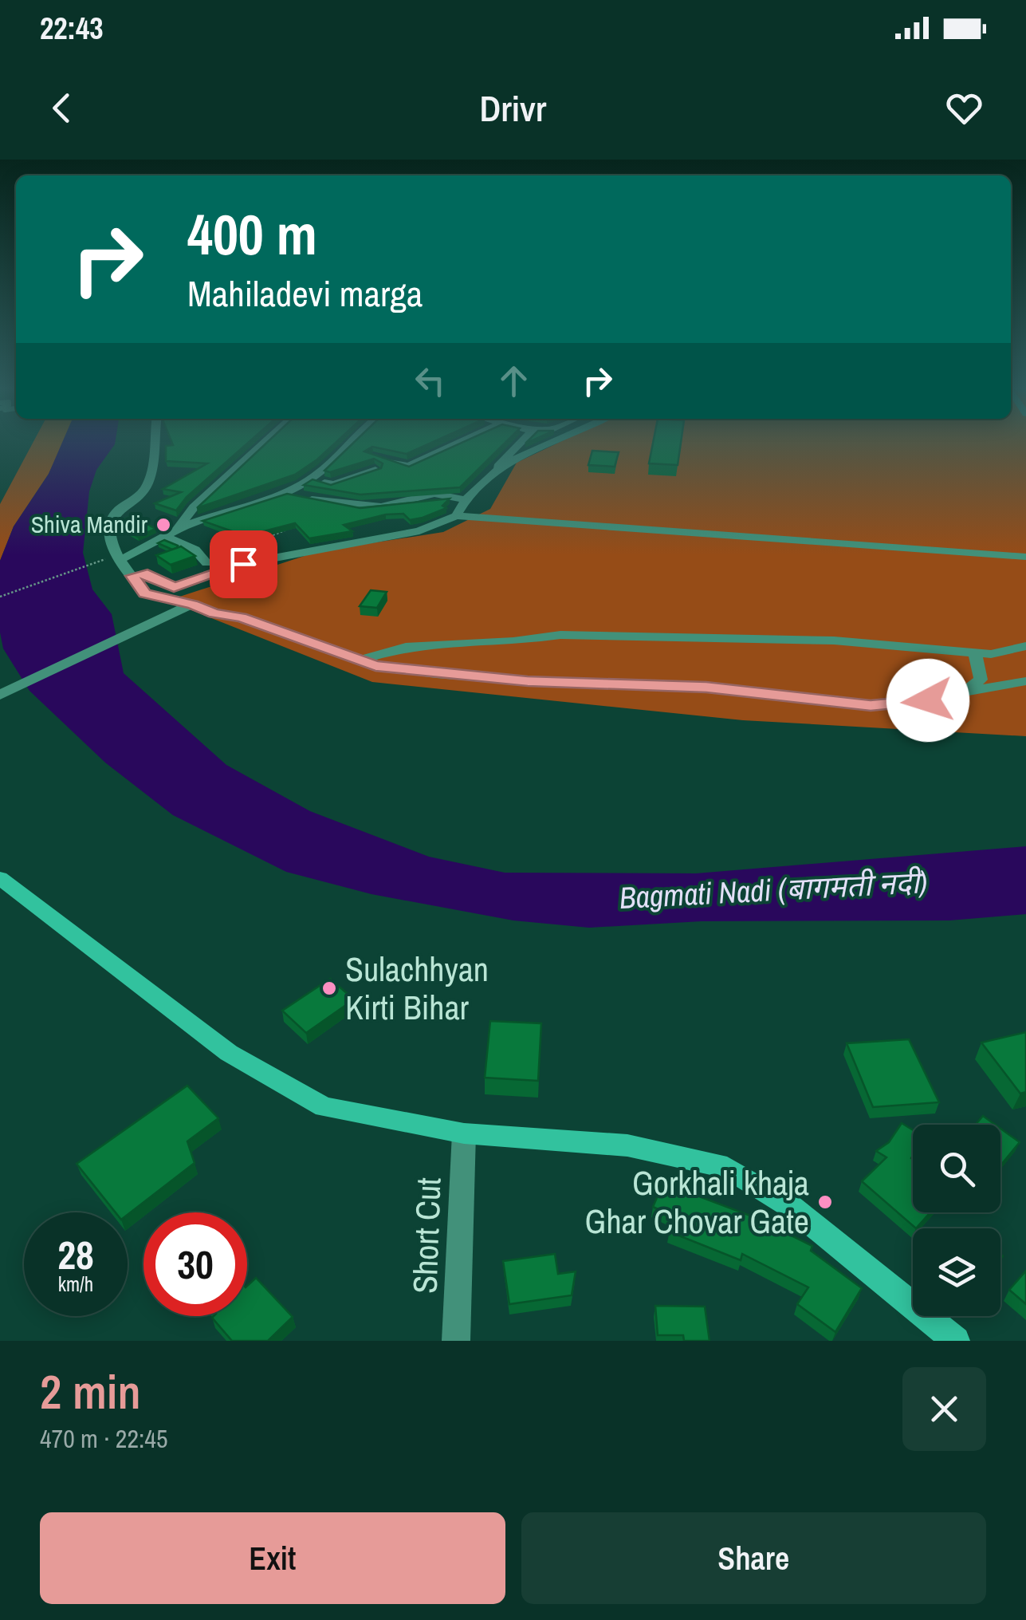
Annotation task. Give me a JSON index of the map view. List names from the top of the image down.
{
  "streets": {
    "street": ["Short Cut"]
  },
  "water": ["Bagmati Nadi (बागमती नदी)"],
  "places": ["Shiva Mandir", "Sulachhyan Kirti Bihar", "Gorkhali khaja Ghar Chovar Gate"],
  "page": {
    "status": "22:43",
    "header": "Drivr",
    "turn": ["400 m", "Mahiladevi marga"],
    "speed": "28 km/h",
    "limit": "30",
    "heading": ["2 min", "470 m · 22:45"],
    "buttons": ["Exit", "Share"]
  }
}
